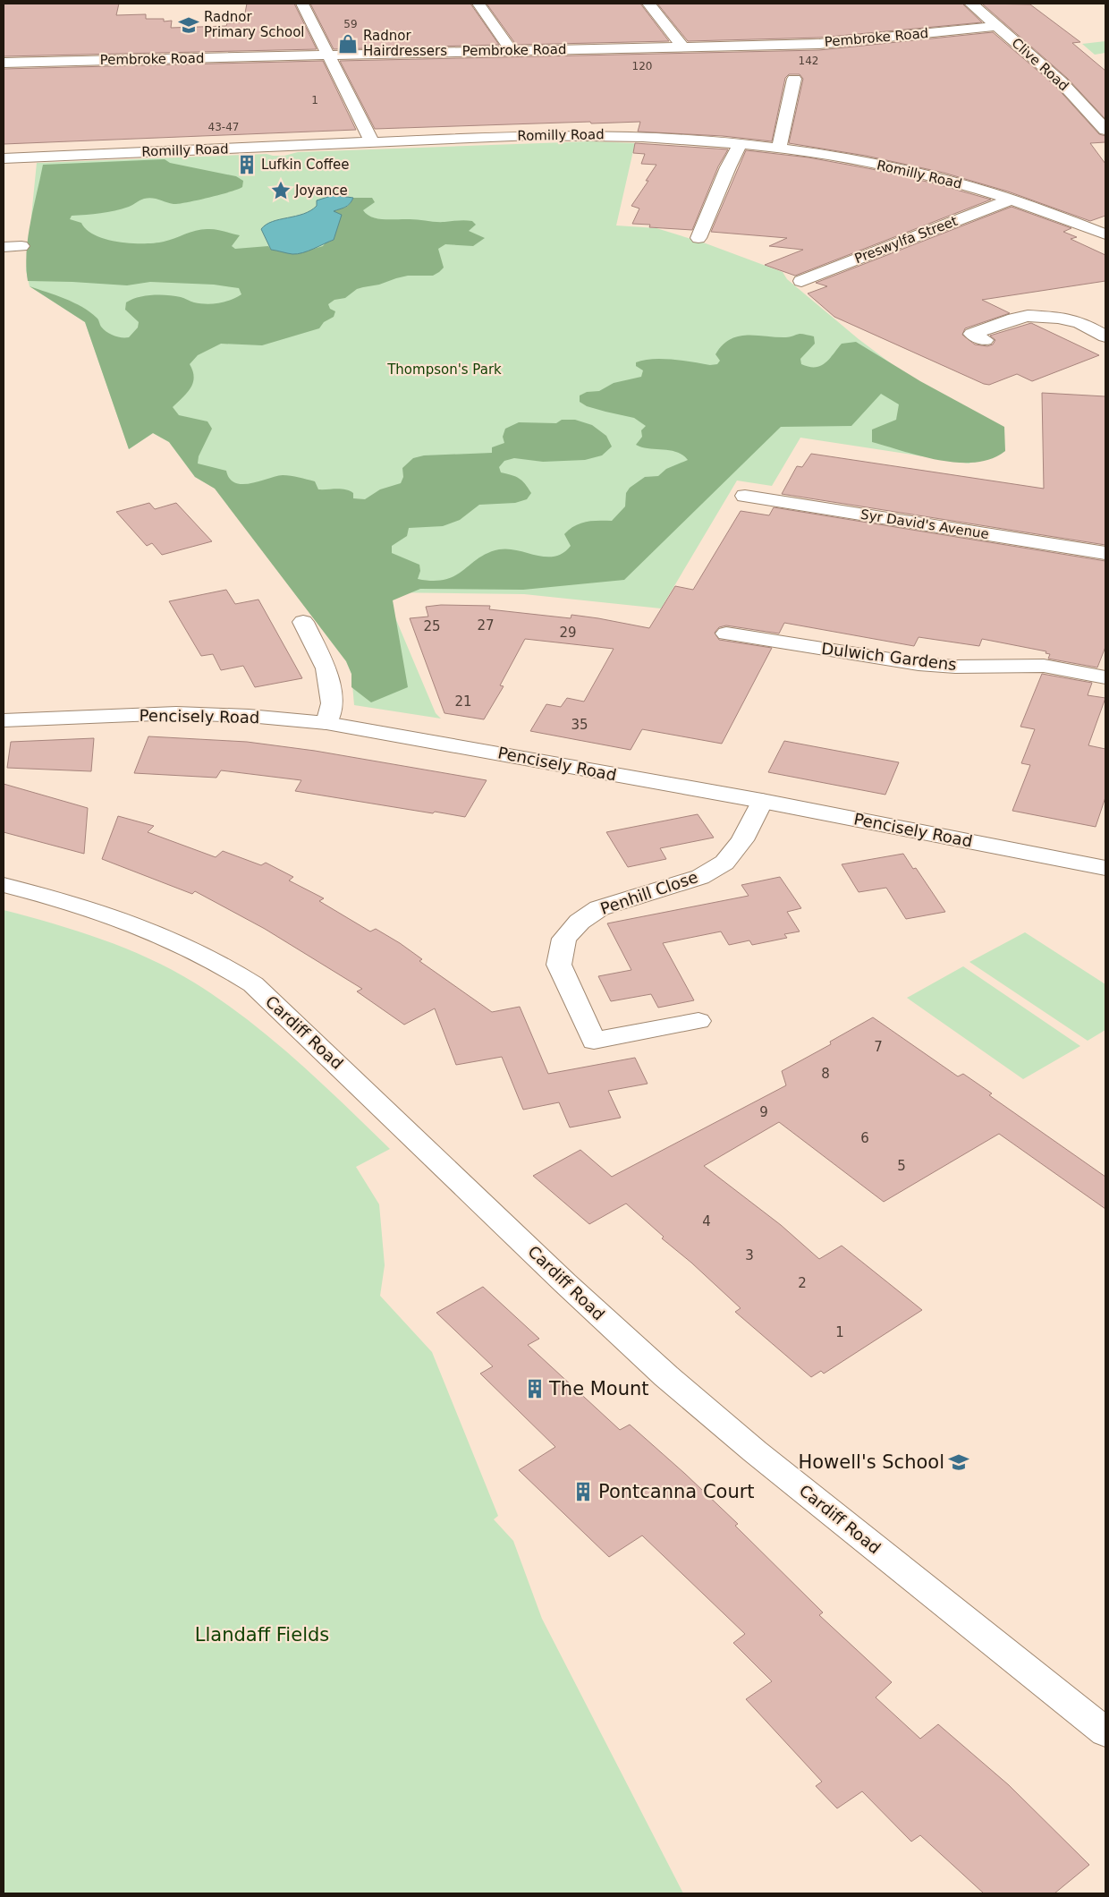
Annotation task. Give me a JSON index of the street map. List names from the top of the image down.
{
  "streets": {
    "street": [
      "Pembroke Road",
      "Clive Road",
      "Romilly Road",
      "Preswylfa Street",
      "Syr David's Avenue",
      "Dulwich Gardens",
      "Pencisely Road",
      "Penhill Close",
      "Cardiff Road"
    ]
  },
  "crossings": [
    ["Pembroke Road", "Clive Road"],
    ["Romilly Road", "Preswylfa Street"],
    ["Pencisely Road", "Penhill Close"]
  ],
  "parks": ["Thompson's Park", "Llandaff Fields"],
  "places": {
    "school or university": ["Radnor Primary School", "Howell's School"],
    "shop": ["Radnor Hairdressers"],
    "building": ["Lufkin Coffee", "The Mount", "Pontcanna Court"],
    "place": ["Joyance"]
  },
  "house_numbers": [
    "59",
    "142",
    "120",
    "1",
    "43-47",
    "27",
    "25",
    "29",
    "21",
    "35",
    "7",
    "8",
    "9",
    "6",
    "5",
    "4",
    "3",
    "2",
    "1"
  ]
}
